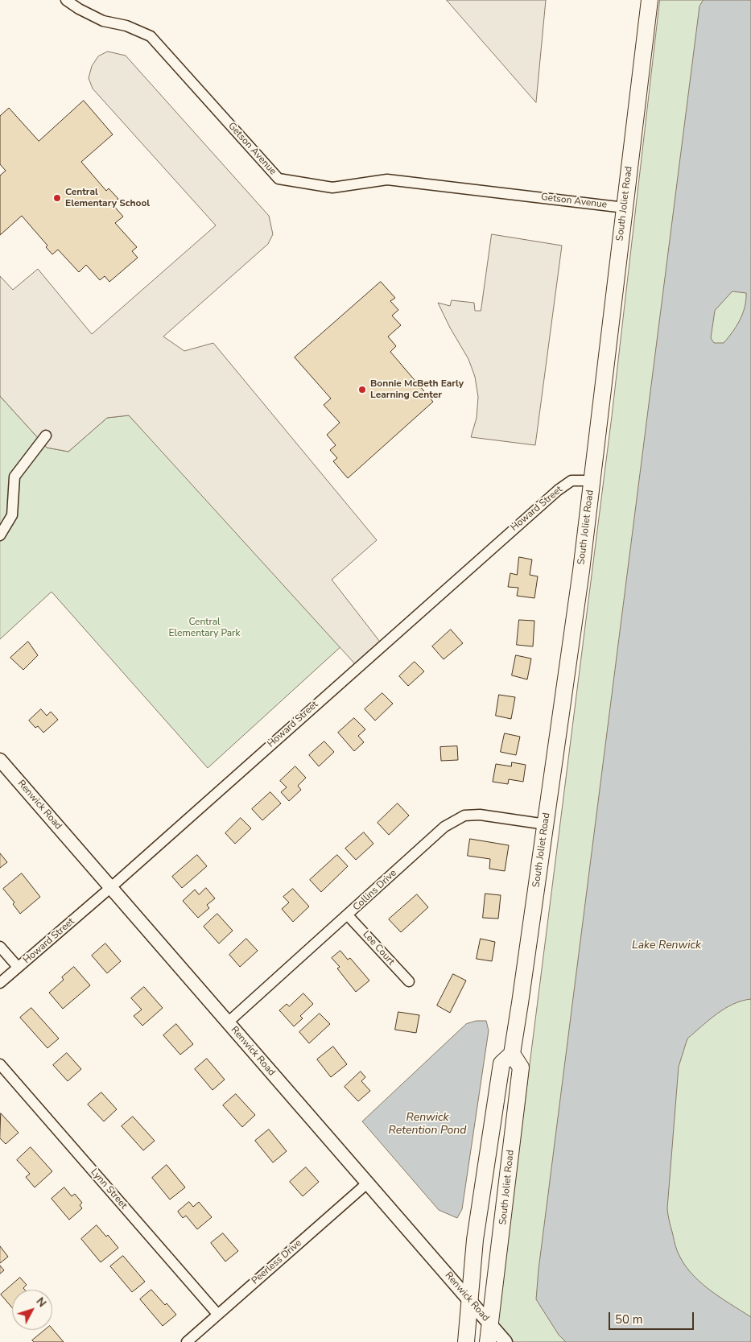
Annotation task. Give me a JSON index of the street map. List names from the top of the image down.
{
  "streets": {
    "main road": ["South Joliet Road"],
    "street": [
      "Getson Avenue",
      "Howard Street",
      "Renwick Road",
      "Collins Drive",
      "Lee Court",
      "Lynn Street",
      "Peerless Drive"
    ]
  },
  "crossings": [
    ["Getson Avenue", "South Joliet Road"],
    ["South Joliet Road", "Howard Street"],
    ["South Joliet Road", "Renwick Road"],
    ["South Joliet Road", "Collins Drive"],
    ["Howard Street", "Renwick Road"],
    ["Renwick Road", "Collins Drive"],
    ["Renwick Road", "Peerless Drive"],
    ["Collins Drive", "Lee Court"],
    ["Lynn Street", "Peerless Drive"]
  ],
  "water": ["Lake Renwick", "Renwick Retention Pond"],
  "parks": ["Central Elementary Park"],
  "places": ["Central Elementary School", "Bonnie McBeth Early Learning Center"],
  "scale_bar": "50 m",
  "north": "top right"
}
